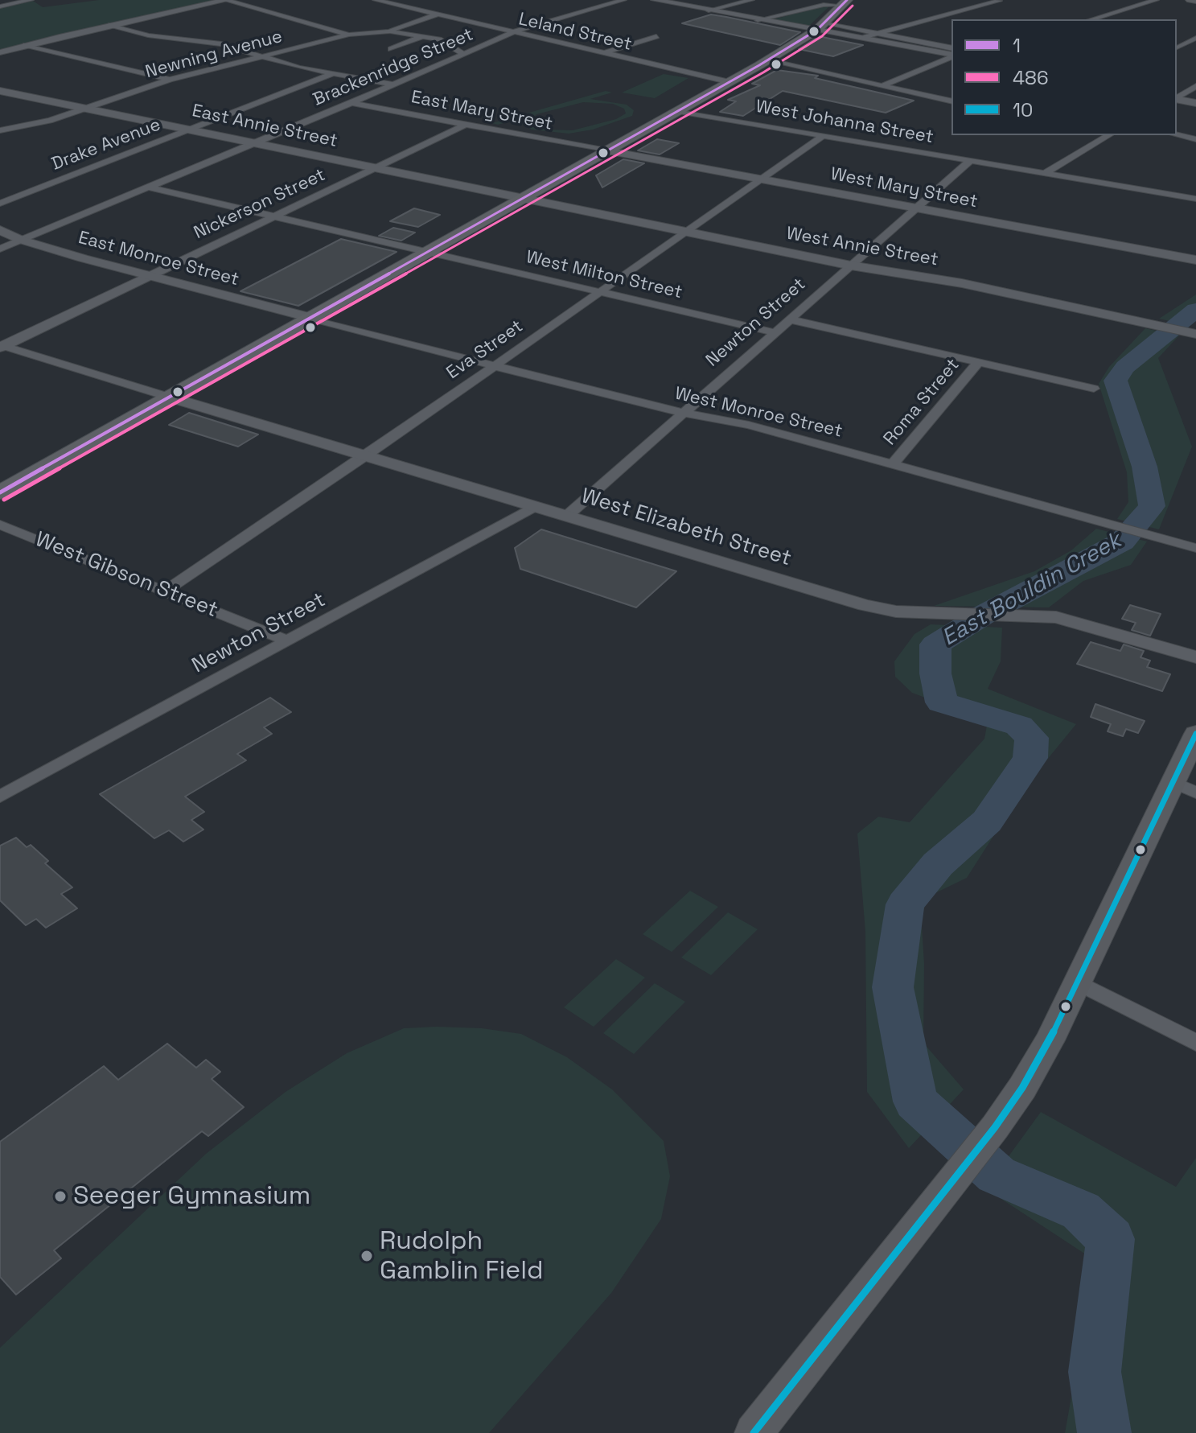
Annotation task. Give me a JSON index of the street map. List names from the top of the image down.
{
  "streets": {
    "street": [
      "Leland Street",
      "Newning Avenue",
      "Brackenridge Street",
      "East Mary Street",
      "West Johanna Street",
      "East Annie Street",
      "Drake Avenue",
      "West Mary Street",
      "Nickerson Street",
      "West Annie Street",
      "East Monroe Street",
      "West Milton Street",
      "Newton Street",
      "Eva Street",
      "Roma Street",
      "West Monroe Street",
      "West Elizabeth Street",
      "West Gibson Street"
    ]
  },
  "crossings": [
    ["Leland Street", "Newning Avenue"],
    ["Leland Street", "Brackenridge Street"],
    ["Newning Avenue", "East Annie Street"],
    ["Brackenridge Street", "East Mary Street"],
    ["Brackenridge Street", "East Annie Street"],
    ["Brackenridge Street", "East Monroe Street"],
    ["Brackenridge Street", "West Milton Street"],
    ["East Mary Street", "West Mary Street"],
    ["East Mary Street", "Nickerson Street"],
    ["West Johanna Street", "Newton Street"],
    ["West Johanna Street", "Eva Street"],
    ["East Annie Street", "Drake Avenue"],
    ["East Annie Street", "Nickerson Street"],
    ["East Annie Street", "West Annie Street"],
    ["West Mary Street", "Newton Street"],
    ["West Mary Street", "Eva Street"],
    ["Nickerson Street", "East Monroe Street"],
    ["Nickerson Street", "West Milton Street"],
    ["West Annie Street", "Newton Street"],
    ["West Annie Street", "Eva Street"],
    ["East Monroe Street", "West Monroe Street"],
    ["West Milton Street", "Newton Street"],
    ["West Milton Street", "Eva Street"],
    ["Newton Street", "West Monroe Street"],
    ["Newton Street", "West Elizabeth Street"],
    ["Newton Street", "West Gibson Street"],
    ["Eva Street", "West Monroe Street"],
    ["Eva Street", "West Elizabeth Street"],
    ["Eva Street", "West Gibson Street"],
    ["Roma Street", "West Monroe Street"]
  ],
  "water": ["East Bouldin Creek"],
  "places": ["Seeger Gymnasium", "Rudolph Gamblin Field"],
  "lines": ["transit line 1", "transit line 486", "transit line 10"],
  "legend": ["1", "486", "10"]
}
